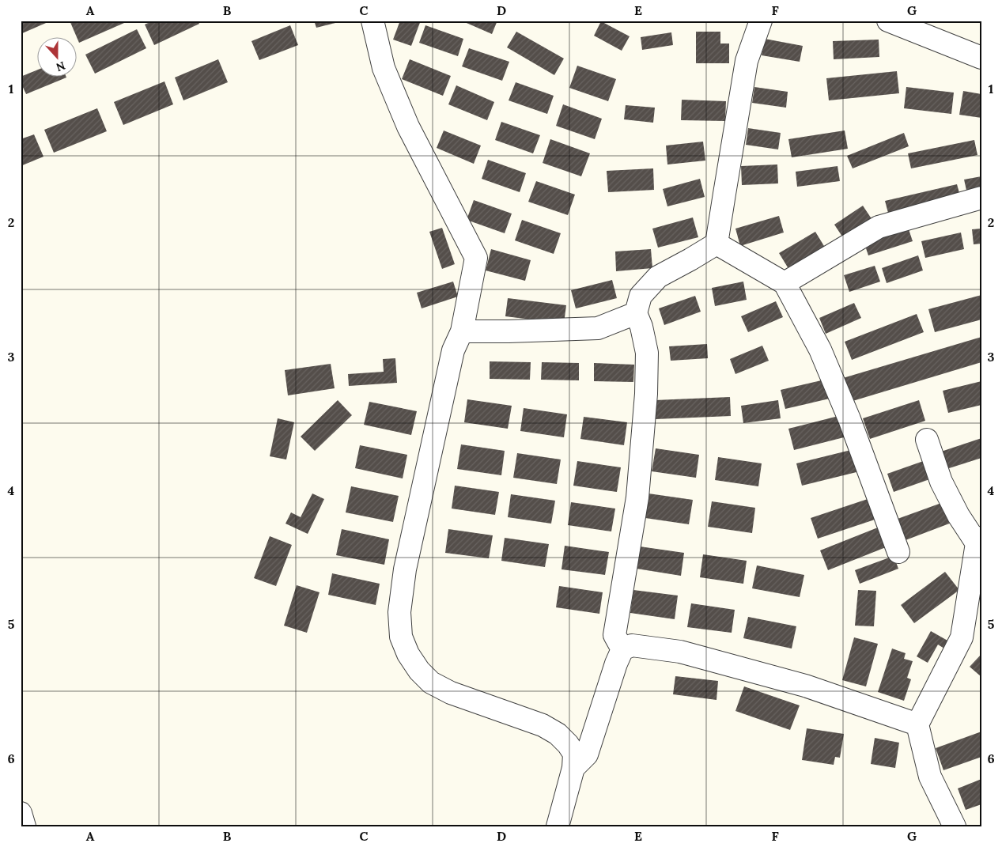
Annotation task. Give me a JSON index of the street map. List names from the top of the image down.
{
  "north": "bottom",
  "grid": {
    "columns": [
      "A",
      "B",
      "C",
      "D",
      "E",
      "F",
      "G"
    ],
    "rows": [
      "1",
      "2",
      "3",
      "4",
      "5",
      "6"
    ]
  }
}
